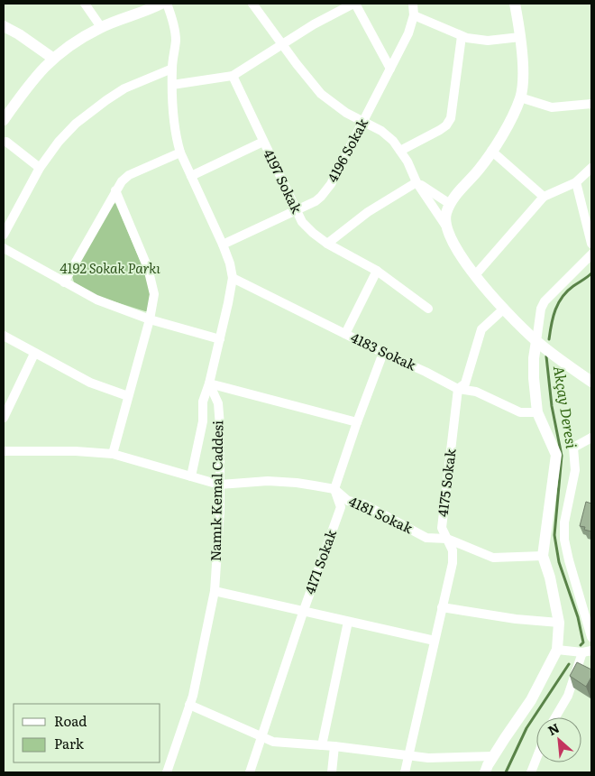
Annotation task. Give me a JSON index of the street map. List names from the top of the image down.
{
  "streets": {
    "street": [
      "4196 Sokak",
      "4197 Sokak",
      "4183 Sokak",
      "4175 Sokak",
      "Namık Kemal Caddesi",
      "4181 Sokak",
      "4171 Sokak"
    ]
  },
  "crossings": [
    ["4196 Sokak", "4197 Sokak"],
    ["4183 Sokak", "4175 Sokak"],
    ["4175 Sokak", "4181 Sokak"],
    ["Namık Kemal Caddesi", "4181 Sokak"],
    ["4181 Sokak", "4171 Sokak"]
  ],
  "water": ["Akçay Deresi"],
  "parks": ["4192 Sokak Parkı"],
  "legend": ["Road", "Park"],
  "north": "top left"
}
